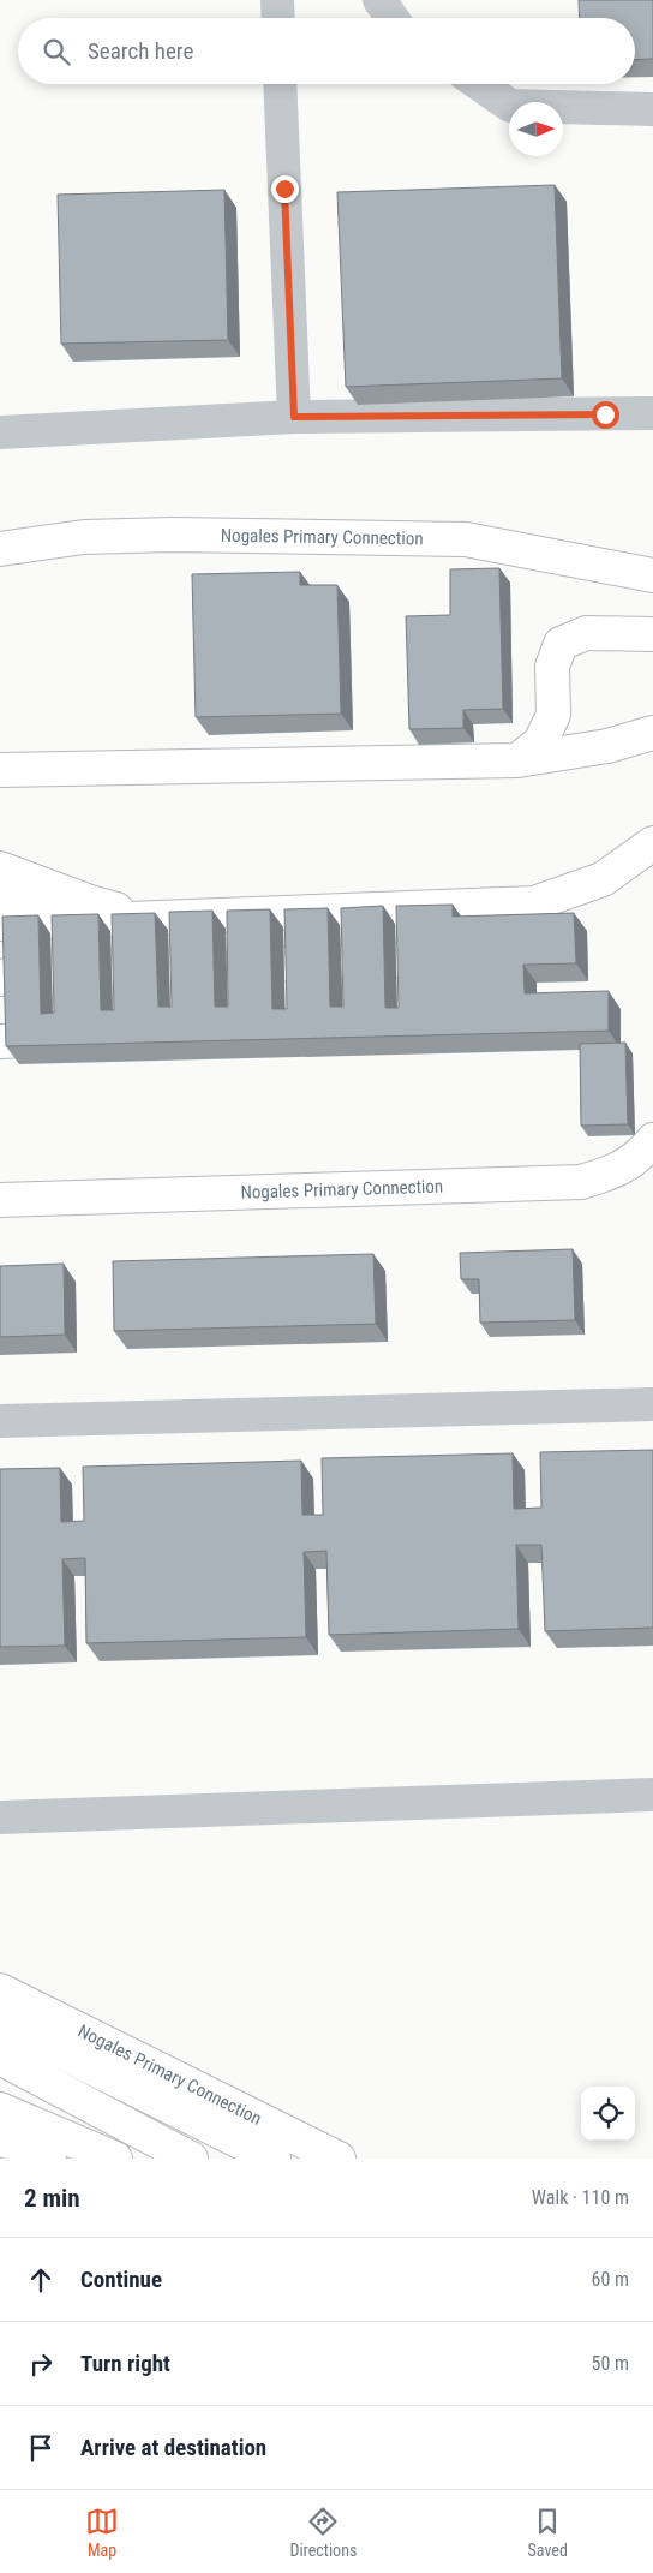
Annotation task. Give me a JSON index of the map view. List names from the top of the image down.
{
  "streets": {
    "highway": ["Nogales Primary Connection"]
  },
  "north": "right",
  "page": {
    "search": "Search here",
    "heading": ["2 min", "Walk · 110 m"],
    "list": [
      ["Continue", "60 m"],
      ["Turn right", "50 m"],
      "Arrive at destination"
    ],
    "nav": ["Map", "Directions", "Saved"]
  }
}
